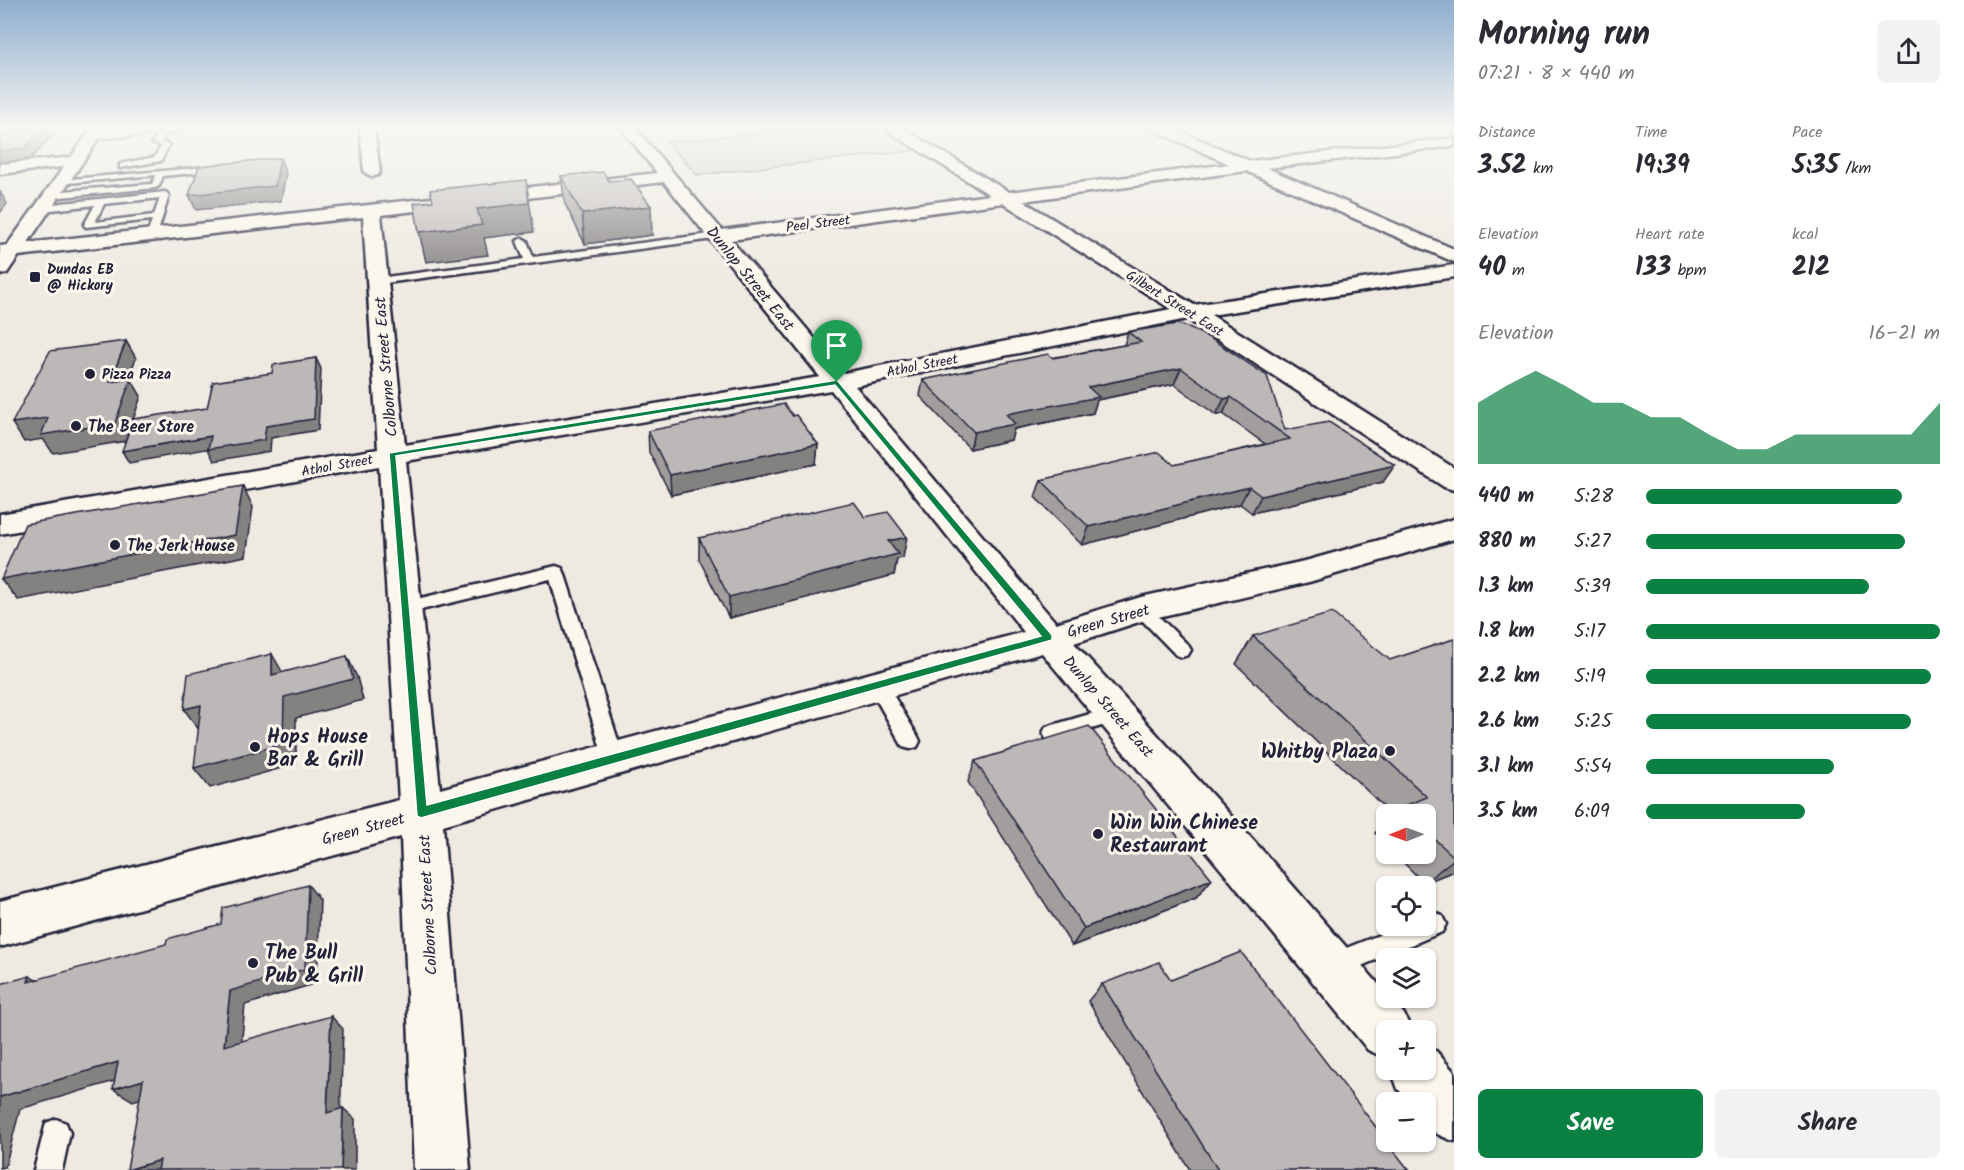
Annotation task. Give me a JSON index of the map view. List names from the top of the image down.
{
  "streets": {
    "street": [
      "Peel Street",
      "Dunlop Street East",
      "Gilbert Street East",
      "Athol Street",
      "Colborne Street East",
      "Green Street"
    ]
  },
  "crossings": [
    ["Peel Street", "Dunlop Street East"],
    ["Peel Street", "Gilbert Street East"],
    ["Dunlop Street East", "Athol Street"],
    ["Dunlop Street East", "Green Street"],
    ["Gilbert Street East", "Athol Street"],
    ["Athol Street", "Colborne Street East"],
    ["Colborne Street East", "Green Street"]
  ],
  "places": {
    "transit": ["Dundas EB @ Hickory"],
    "other": [
      "Pizza Pizza",
      "The Beer Store",
      "The Jerk House",
      "Hops House Bar & Grill",
      "Whitby Plaza",
      "Win Win Chinese Restaurant",
      "The Bull Pub & Grill"
    ]
  },
  "north": "left",
  "page": {
    "heading": ["Morning run", "07:21 · 8 × 440 m"],
    "stats": [
      ["Distance", "3.52 km"],
      ["Time", "19:39"],
      ["Pace", "5:35 /km"],
      ["Elevation", "40 m"],
      ["Heart rate", "133 bpm"],
      ["kcal", "212"]
    ],
    "chart": ["Elevation", "16–21 m"],
    "list": [
      {
        "name": "440 m",
        "note": "5:28"
      },
      {
        "name": "880 m",
        "note": "5:27"
      },
      {
        "name": "1.3 km",
        "note": "5:39"
      },
      {
        "name": "1.8 km",
        "note": "5:17"
      },
      {
        "name": "2.2 km",
        "note": "5:19"
      },
      {
        "name": "2.6 km",
        "note": "5:25"
      },
      {
        "name": "3.1 km",
        "note": "5:54"
      },
      {
        "name": "3.5 km",
        "note": "6:09"
      }
    ],
    "map_buttons": ["+", "−"],
    "buttons": ["Save", "Share"]
  }
}
